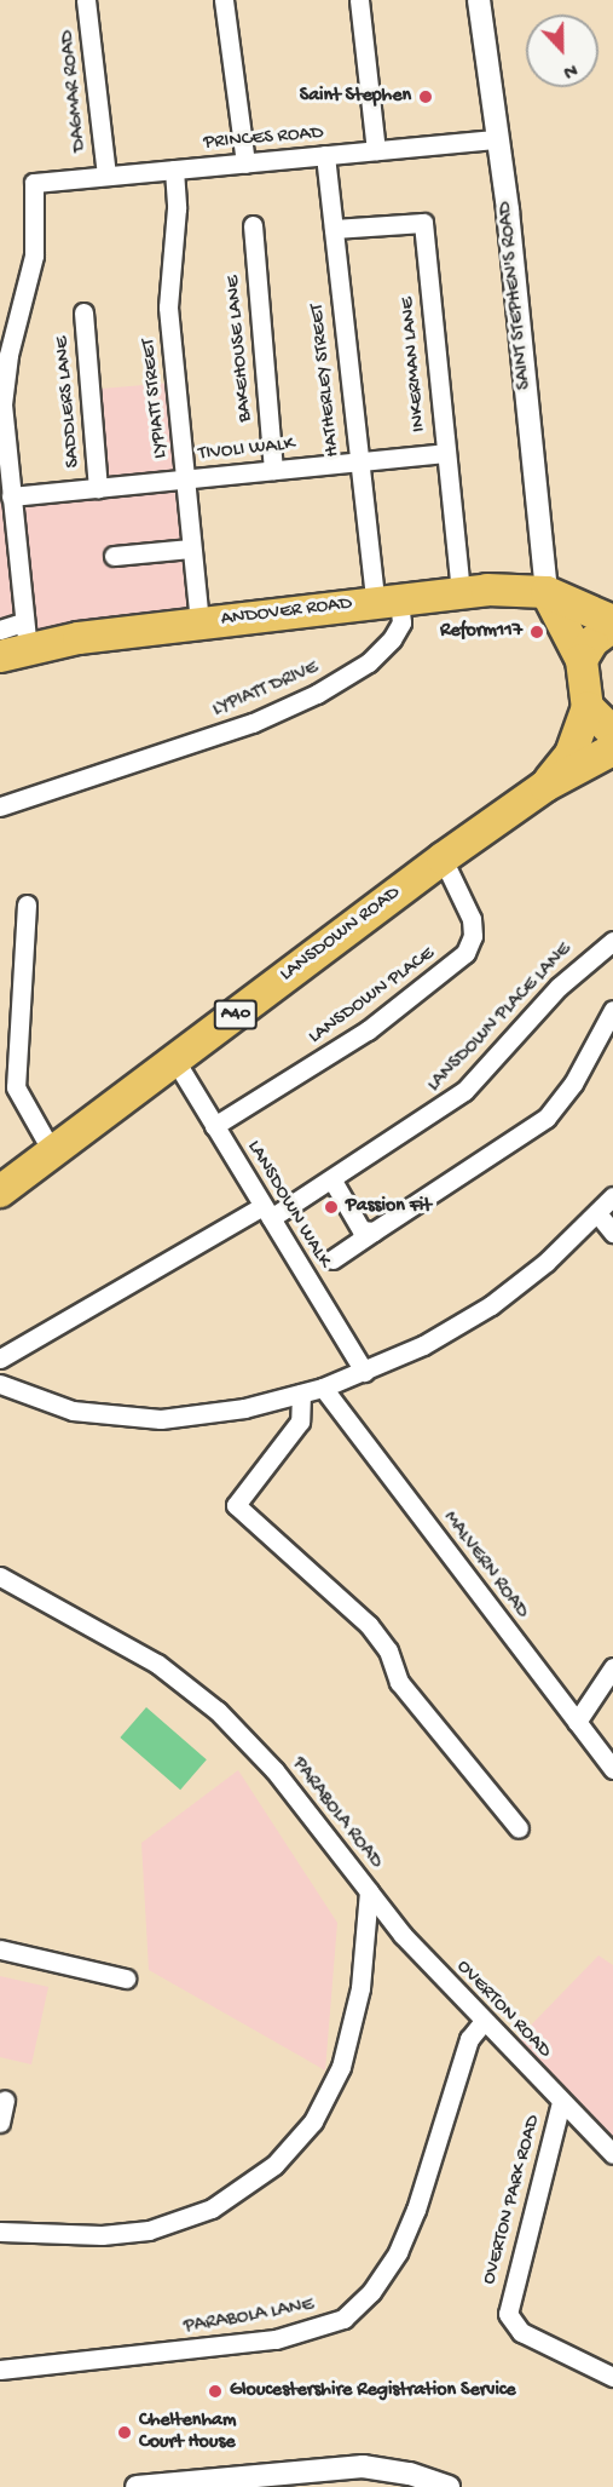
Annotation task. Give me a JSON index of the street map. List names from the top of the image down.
{
  "streets": {
    "highway": ["ANDOVER ROAD", "LANSDOWN ROAD", "A40"],
    "street": [
      "DAGMAR ROAD",
      "PRINCES ROAD",
      "SAINT STEPHEN'S ROAD",
      "BAKEHOUSE LANE",
      "INKERMAN LANE",
      "HATHERLEY STREET",
      "LYPIATT STREET",
      "SADDLERS LANE",
      "TIVOLI WALK",
      "LYPIATT DRIVE",
      "LANSDOWN PLACE",
      "LANSDOWN PLACE LANE",
      "LANSDOWN WALK",
      "MALVERN ROAD",
      "PARABOLA ROAD",
      "OVERTON ROAD",
      "OVERTON PARK ROAD",
      "PARABOLA LANE"
    ]
  },
  "crossings": [
    ["DAGMAR ROAD", "PRINCES ROAD"],
    ["PRINCES ROAD", "SAINT STEPHEN'S ROAD"],
    ["PRINCES ROAD", "HATHERLEY STREET"],
    ["PRINCES ROAD", "LYPIATT STREET"],
    ["PRINCES ROAD", "TIVOLI WALK"],
    ["SAINT STEPHEN'S ROAD", "ANDOVER ROAD"],
    ["BAKEHOUSE LANE", "TIVOLI WALK"],
    ["INKERMAN LANE", "HATHERLEY STREET"],
    ["INKERMAN LANE", "TIVOLI WALK"],
    ["INKERMAN LANE", "ANDOVER ROAD"],
    ["HATHERLEY STREET", "TIVOLI WALK"],
    ["HATHERLEY STREET", "ANDOVER ROAD"],
    ["HATHERLEY STREET", "LYPIATT DRIVE"],
    ["LYPIATT STREET", "TIVOLI WALK"],
    ["LYPIATT STREET", "ANDOVER ROAD"],
    ["SADDLERS LANE", "TIVOLI WALK"],
    ["ANDOVER ROAD", "LYPIATT DRIVE"],
    ["LANSDOWN ROAD", "LANSDOWN PLACE"],
    ["LANSDOWN ROAD", "LANSDOWN WALK"],
    ["LANSDOWN PLACE", "LANSDOWN WALK"],
    ["LANSDOWN PLACE LANE", "LANSDOWN WALK"],
    ["PARABOLA ROAD", "OVERTON ROAD"],
    ["OVERTON ROAD", "OVERTON PARK ROAD"],
    ["OVERTON ROAD", "PARABOLA LANE"]
  ],
  "places": [
    "Saint Stephen",
    "Reform117",
    "Passion Fit",
    "Gloucestershire Registration Service",
    "Cheltenham Court House"
  ],
  "north": "bottom"
}
